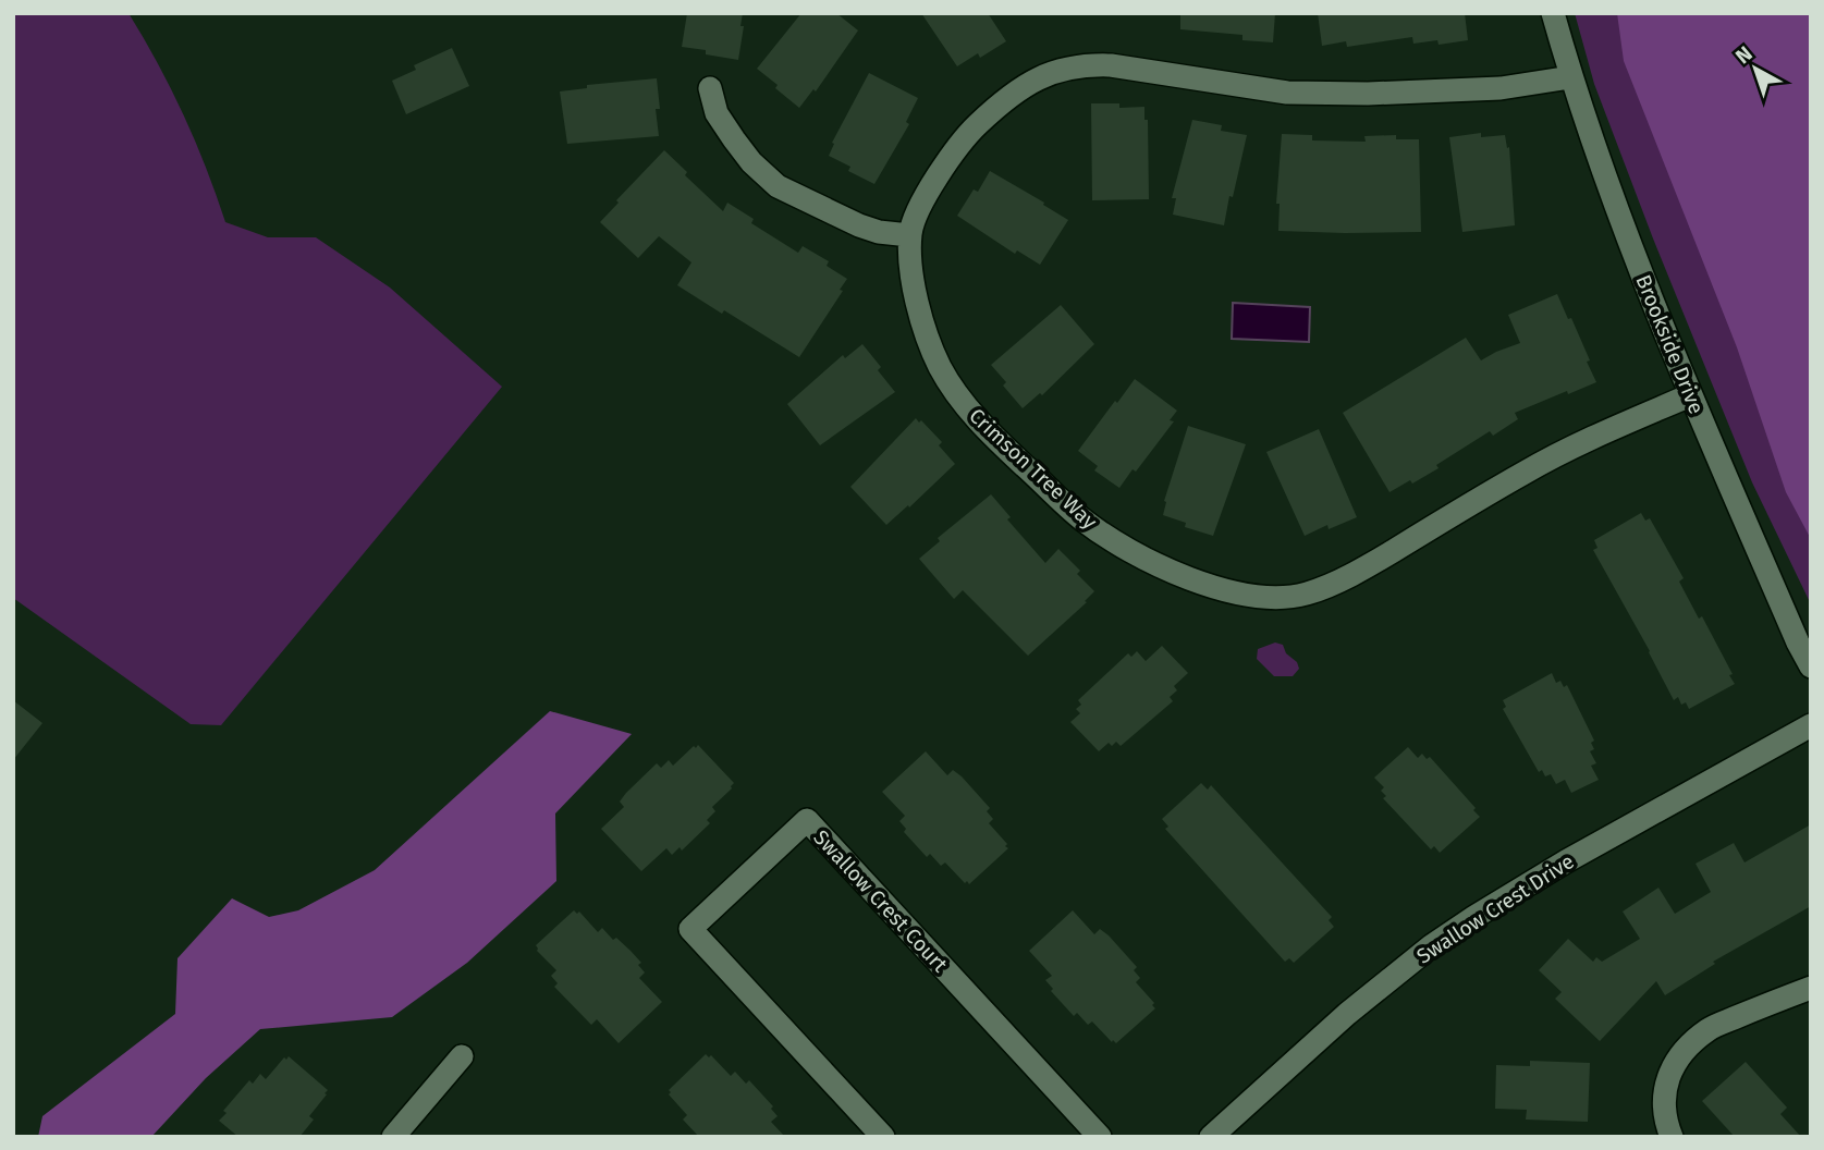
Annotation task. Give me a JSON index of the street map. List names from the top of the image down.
{
  "streets": {
    "street": [
      "Brookside Drive",
      "Crimson Tree Way",
      "Swallow Crest Court",
      "Swallow Crest Drive"
    ]
  },
  "crossings": [
    ["Brookside Drive", "Crimson Tree Way"]
  ],
  "north": "top left"
}
